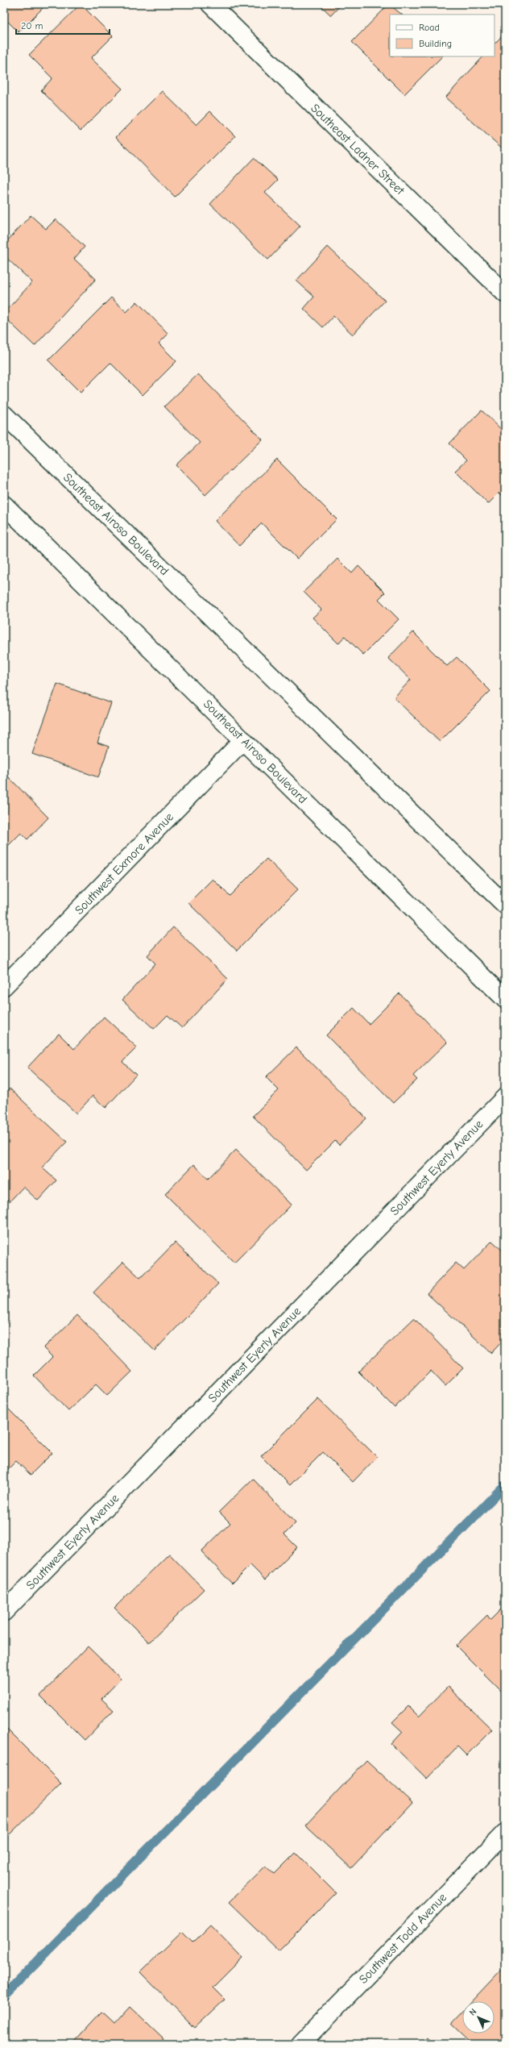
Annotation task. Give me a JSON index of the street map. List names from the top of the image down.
{
  "streets": {
    "street": [
      "Southeast Ladner Street",
      "Southeast Airoso Boulevard",
      "Southwest Exmore Avenue",
      "Southwest Eyerly Avenue",
      "Southwest Todd Avenue"
    ]
  },
  "crossings": [
    ["Southeast Airoso Boulevard", "Southwest Exmore Avenue"]
  ],
  "legend": ["Road", "Building"],
  "scale_bar": "20 m",
  "north": "top left"
}
